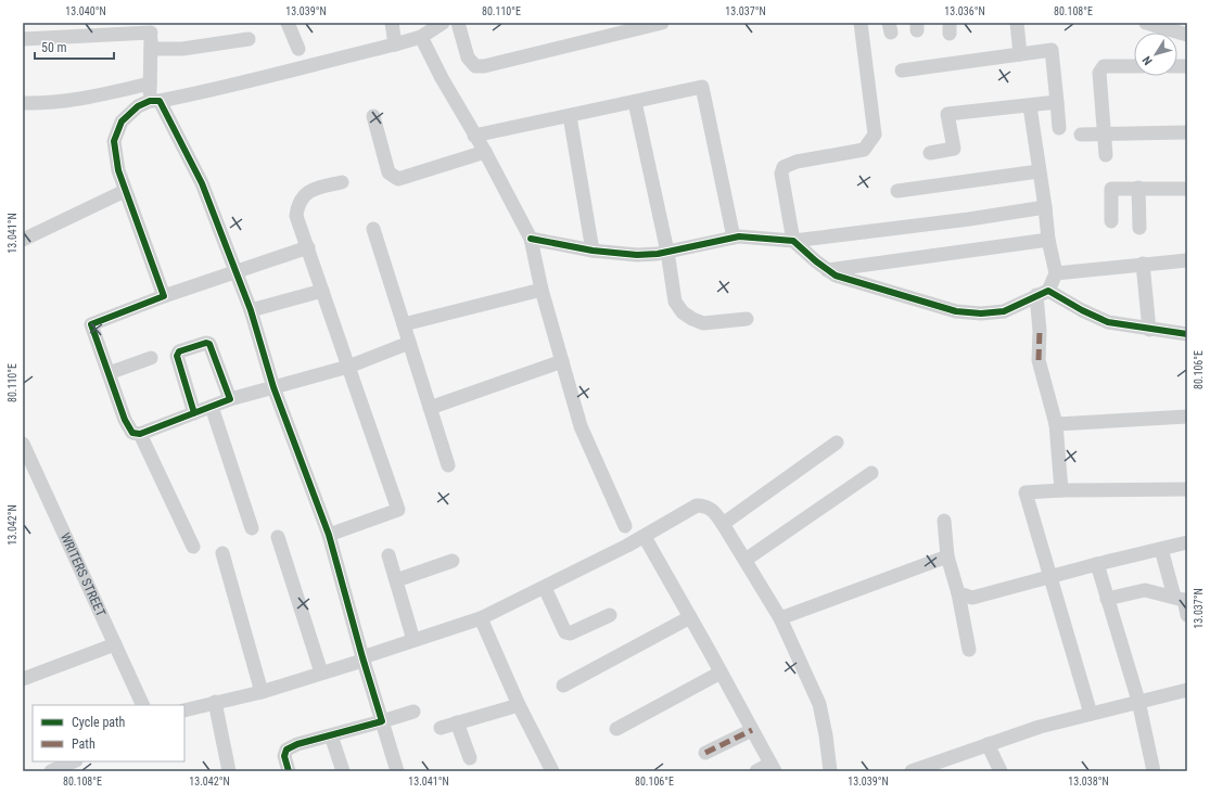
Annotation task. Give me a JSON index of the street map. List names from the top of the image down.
{
  "streets": {
    "street": ["WRITERS STREET"]
  },
  "legend": ["Cycle path", "Path"],
  "scale_bar": "50 m",
  "north": "bottom left",
  "coordinates": [
    "13.040°N",
    "13.039°N",
    "80.110°E",
    "13.037°N",
    "13.036°N",
    "80.108°E",
    "13.041°N",
    "80.106°E",
    "13.042°N",
    "13.038°N"
  ]
}
